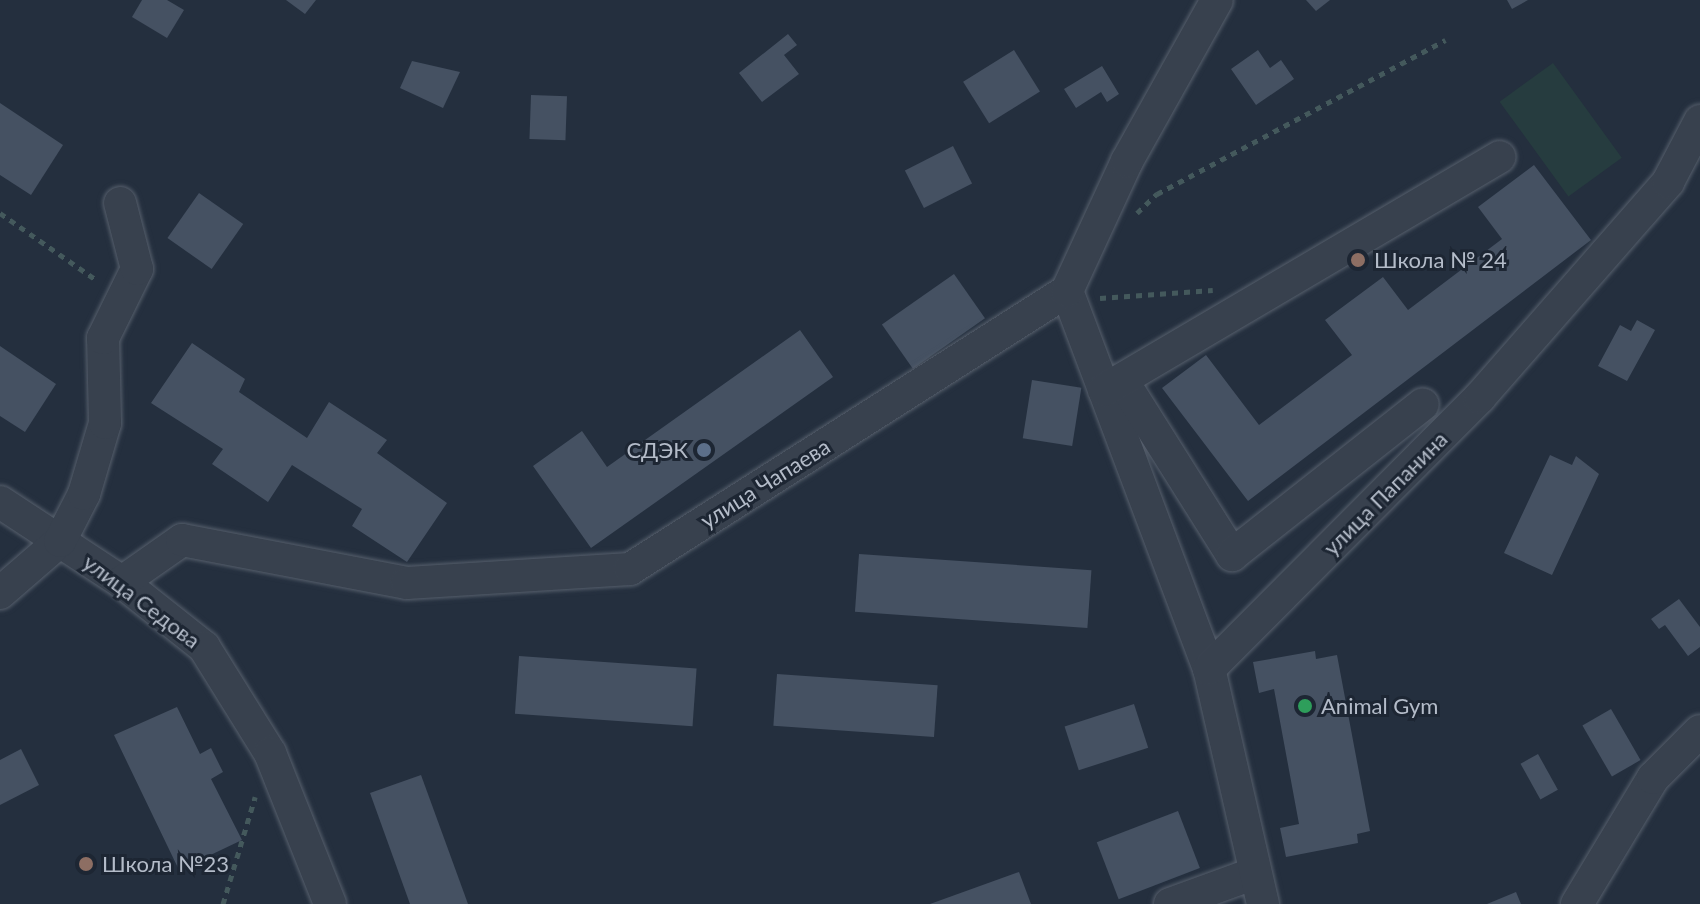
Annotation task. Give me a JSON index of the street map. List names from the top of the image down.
{
  "streets": {
    "street": ["улица Чапаева", "улица Папанина", "улица Седова"]
  },
  "crossings": [
    ["улица Чапаева", "улица Седова"]
  ],
  "places": [
    "Школа № 24",
    "СДЭК",
    "Animal Gym",
    "Школа №23"
  ]
}
